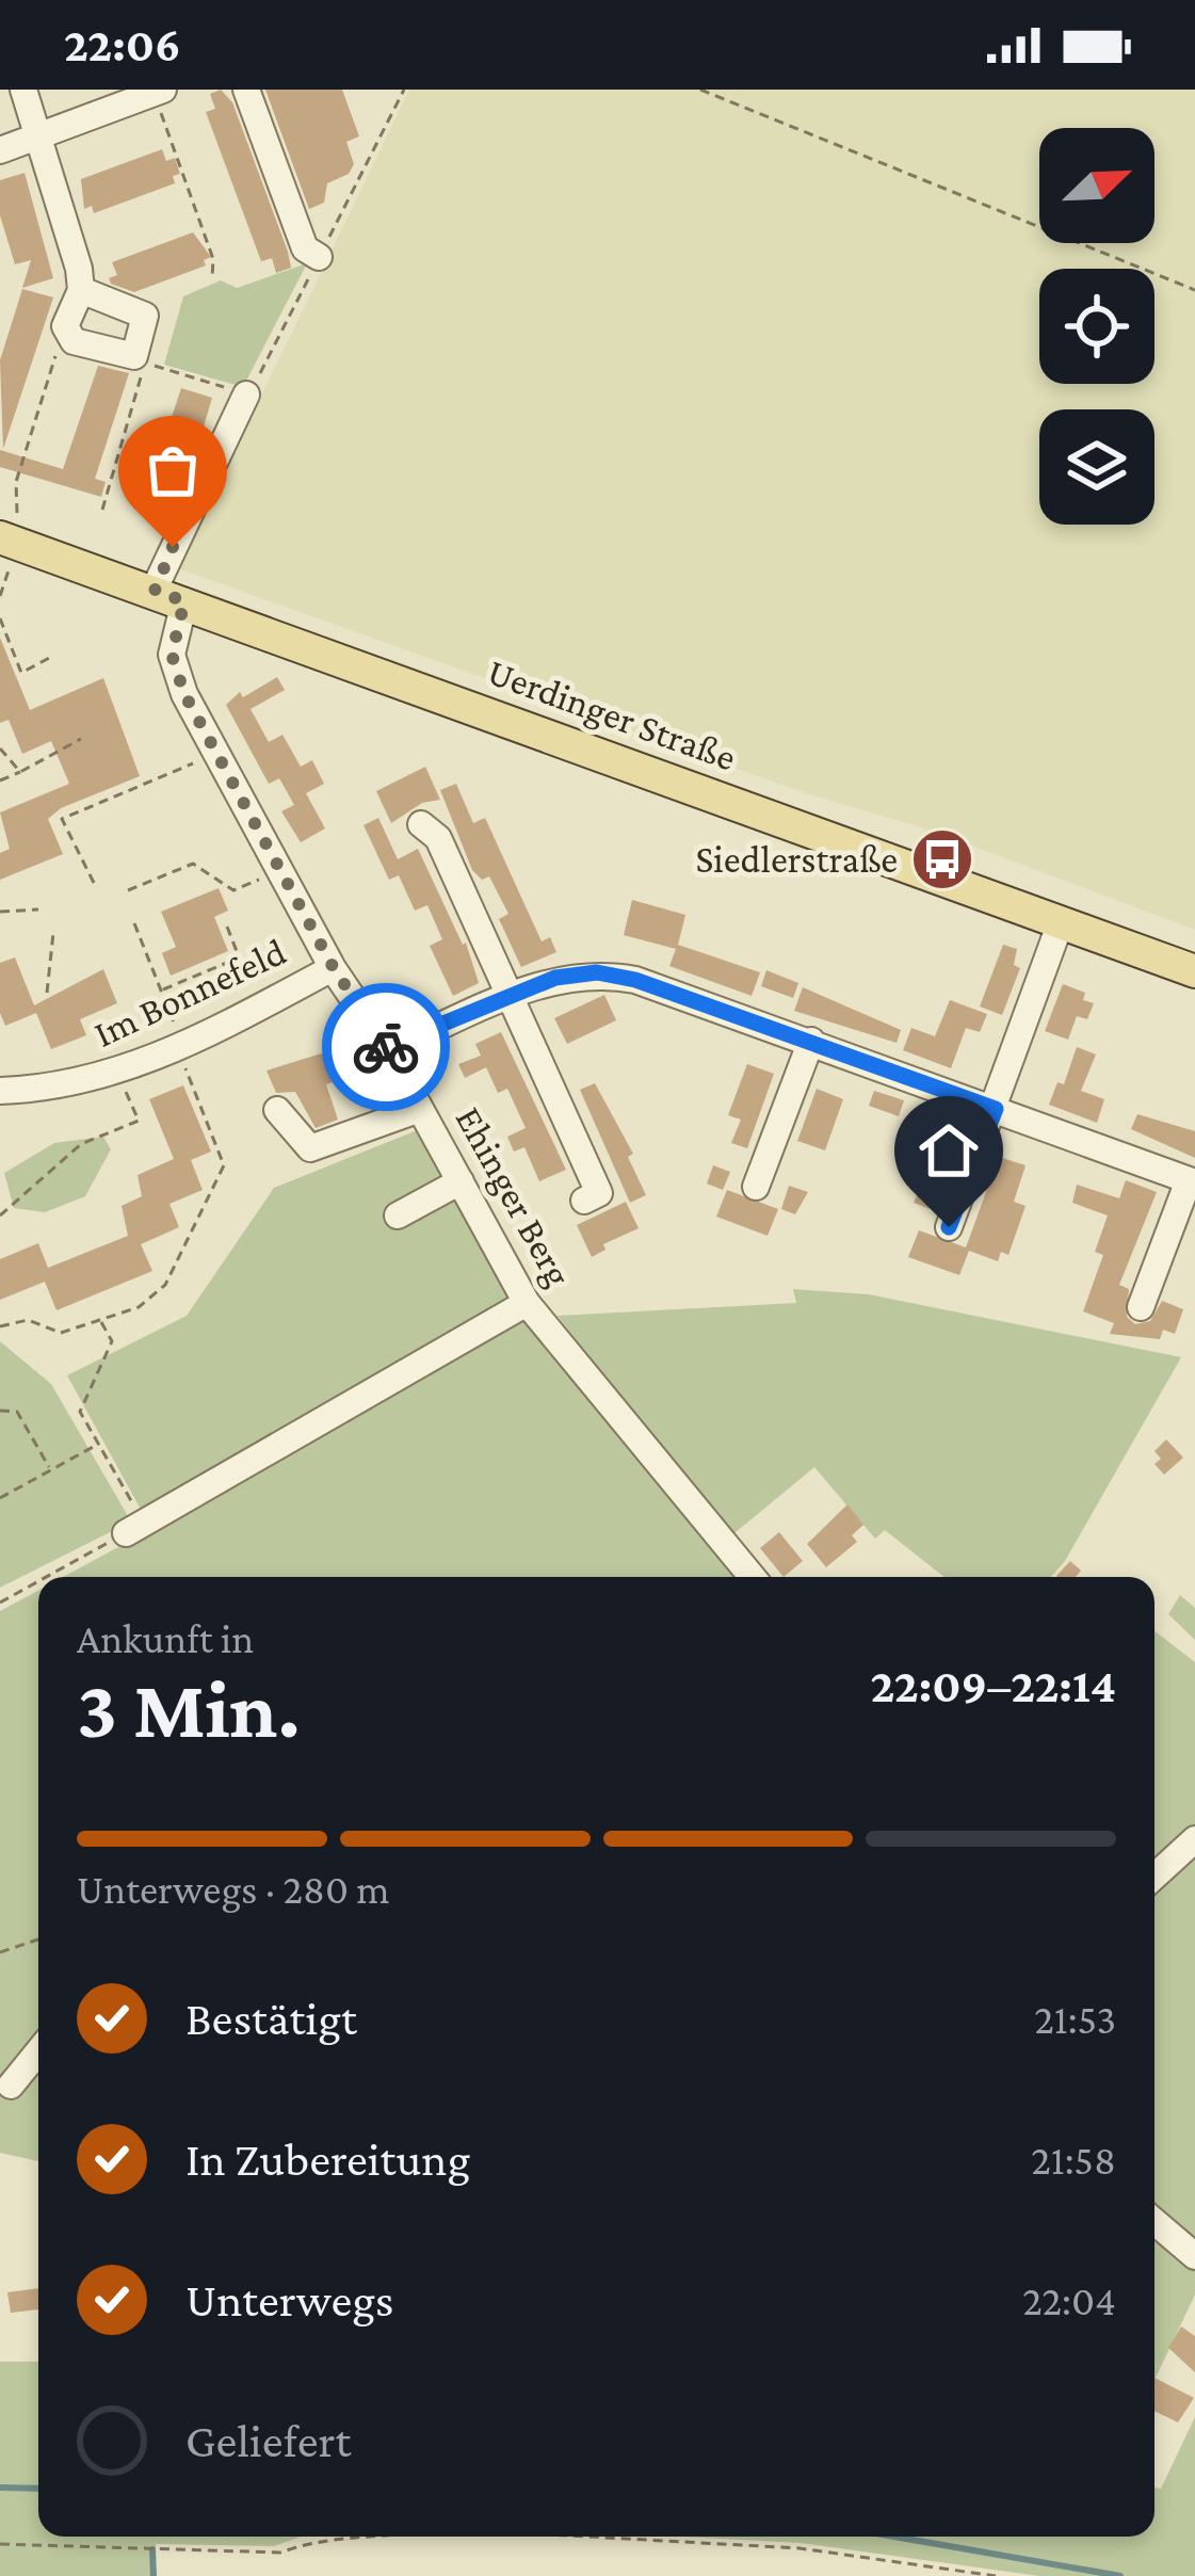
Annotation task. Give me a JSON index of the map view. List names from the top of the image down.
{
  "streets": {
    "main road": ["Uerdinger Straße"],
    "street": ["Im Bonnefeld", "Ehinger Berg"]
  },
  "crossings": [
    ["Uerdinger Straße", "Ehinger Berg"],
    ["Im Bonnefeld", "Ehinger Berg"]
  ],
  "places": {
    "bus stop": ["Siedlerstraße"]
  },
  "north": "top right",
  "page": {
    "status": "22:06",
    "heading": ["3 Min.", "Ankunft in", "22:09–22:14"],
    "bar": "Unterwegs · 280 m",
    "list": [
      ["Bestätigt", "21:53"],
      ["In Zubereitung", "21:58"],
      ["Unterwegs", "22:04"],
      "Geliefert"
    ]
  }
}
